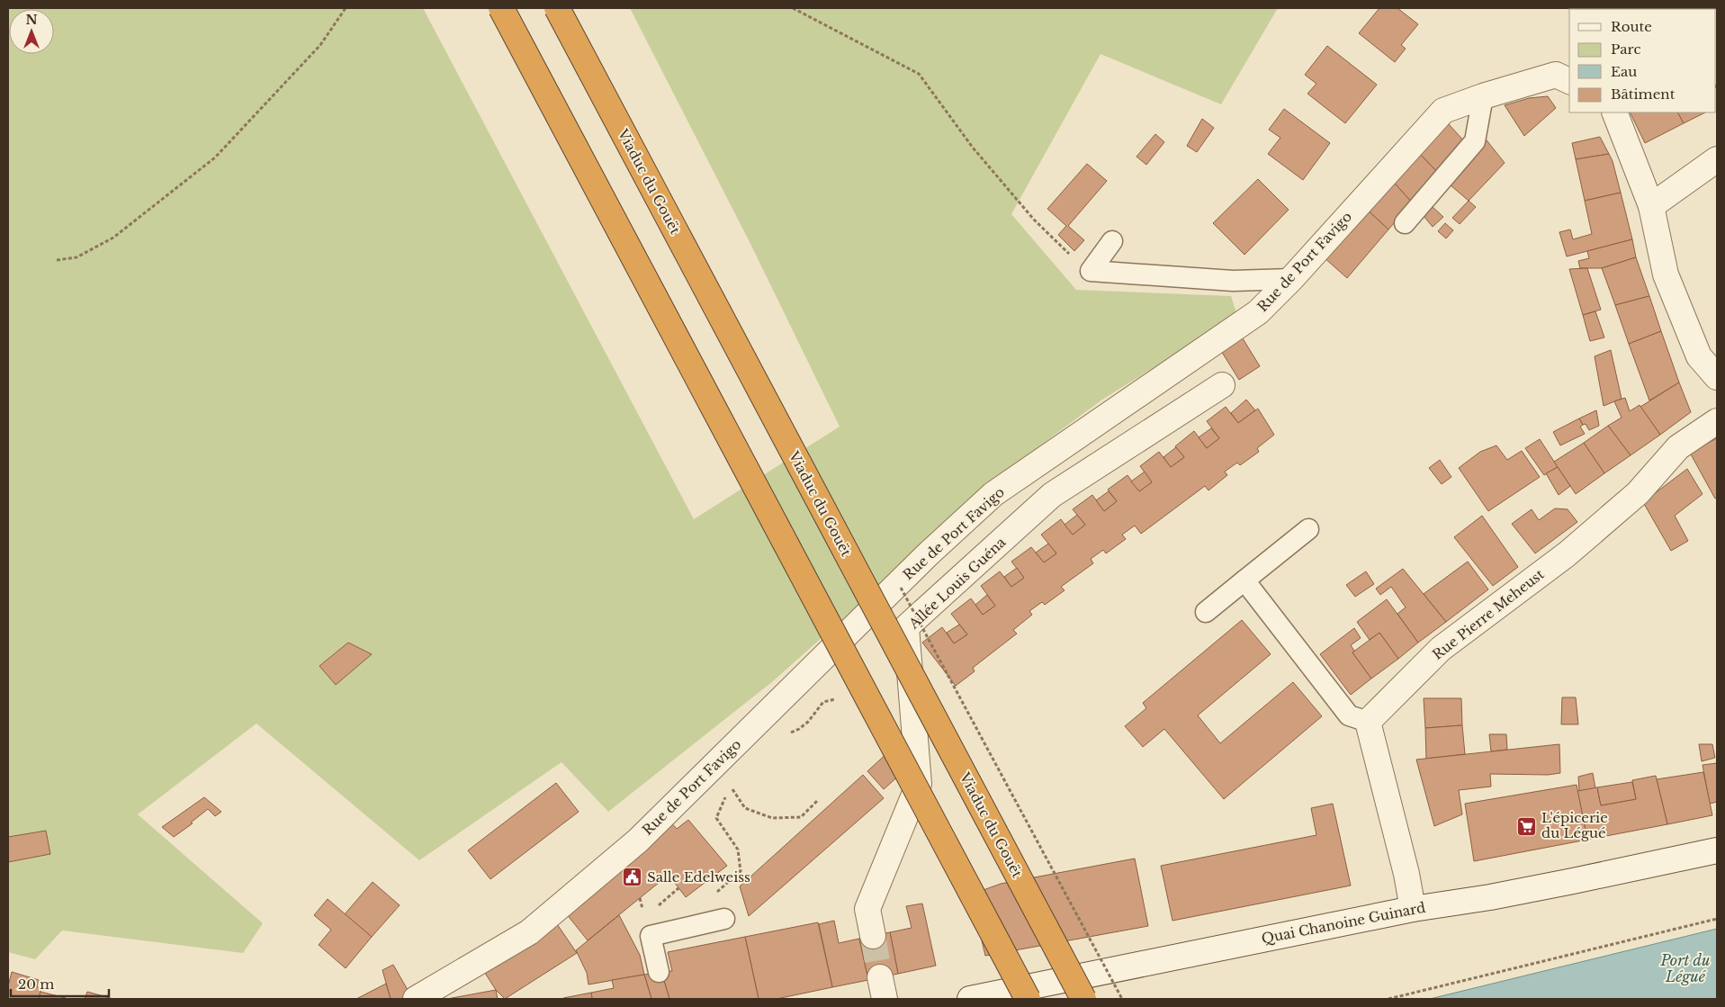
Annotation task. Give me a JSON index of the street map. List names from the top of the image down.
{
  "streets": {
    "highway": ["Viaduc du Gouët"],
    "street": [
      "Rue de Port Favigo",
      "Allée Louis Guéna",
      "Rue Pierre Meheust",
      "Quai Chanoine Guinard"
    ]
  },
  "water": ["Port du Légué"],
  "places": {
    "supermarket": ["L'épicerie du Légué"],
    "public building": ["Salle Edelweiss"]
  },
  "legend": [
    "Route",
    "Parc",
    "Eau",
    "Bâtiment"
  ],
  "scale_bar": "20 m",
  "north": "top"
}
